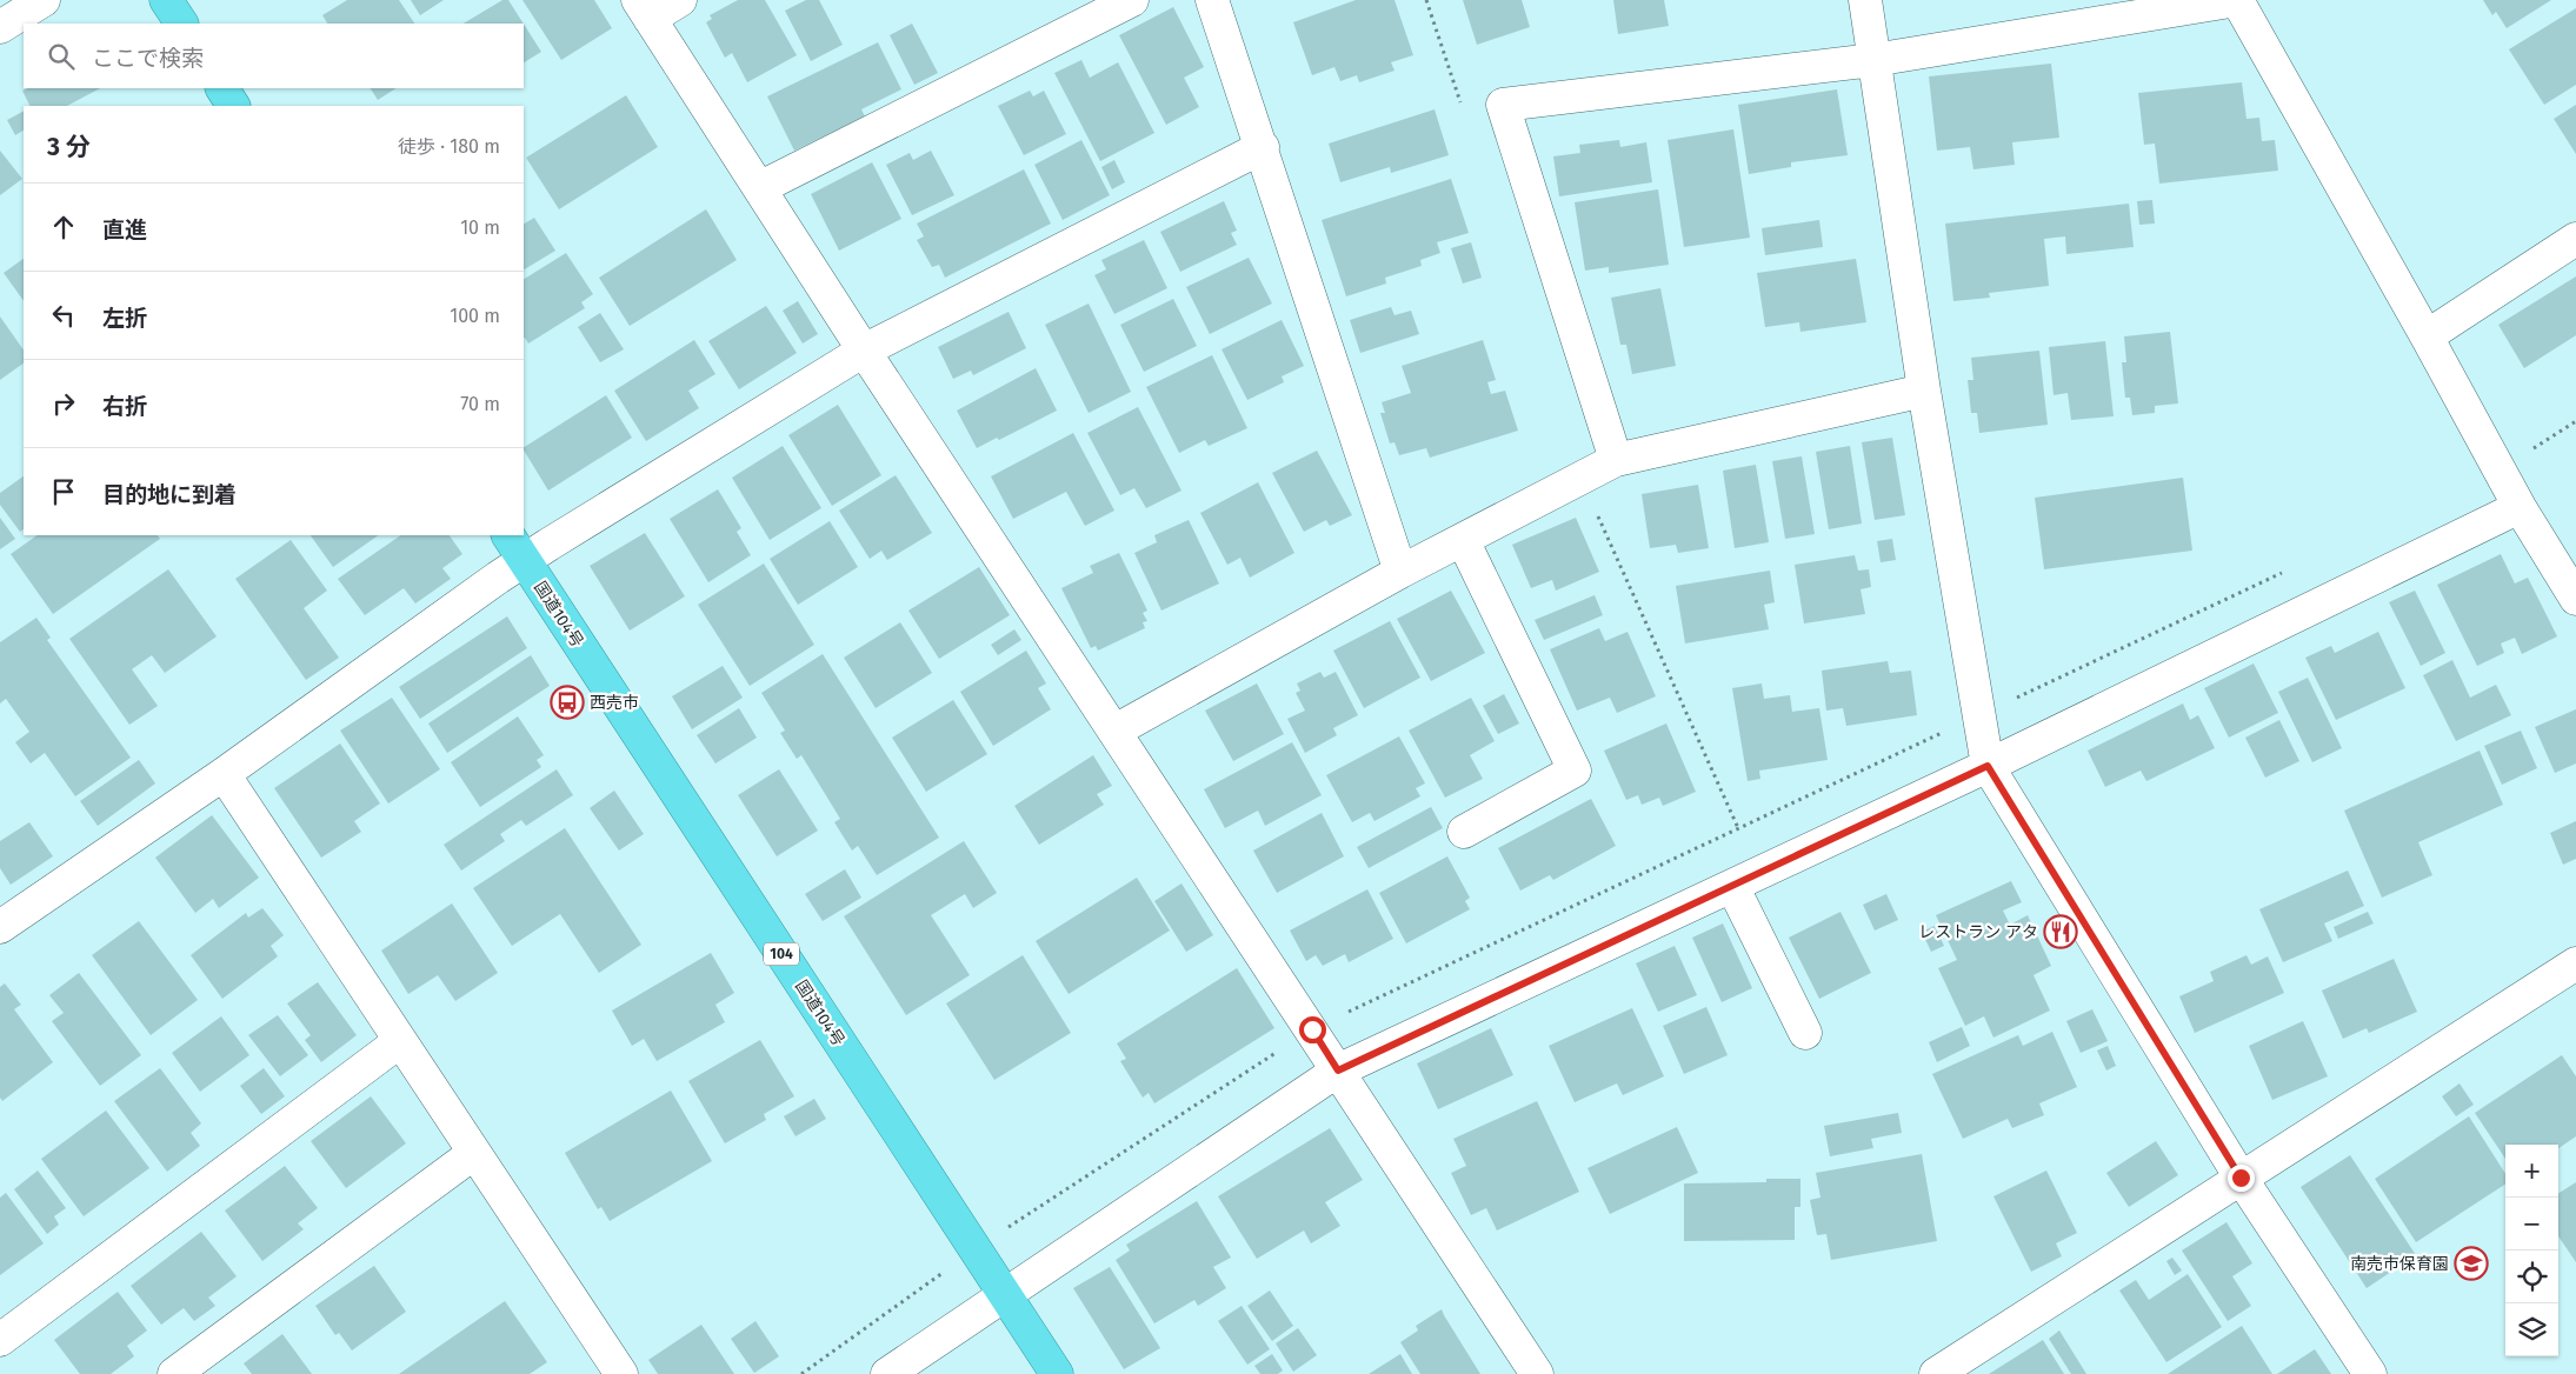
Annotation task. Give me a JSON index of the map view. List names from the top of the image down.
{
  "streets": {
    "highway": ["国道104号", "104"]
  },
  "places": {
    "bus stop": ["西売市"],
    "restaurant": ["レストラン アタ"],
    "school or university": ["南売市保育園"]
  },
  "page": {
    "search": "ここで検索",
    "heading": ["3 分", "徒歩 · 180 m"],
    "list": [
      ["直進", "10 m"],
      ["左折", "100 m"],
      ["右折", "70 m"],
      "目的地に到着"
    ],
    "map_buttons": ["+", "−"]
  }
}
